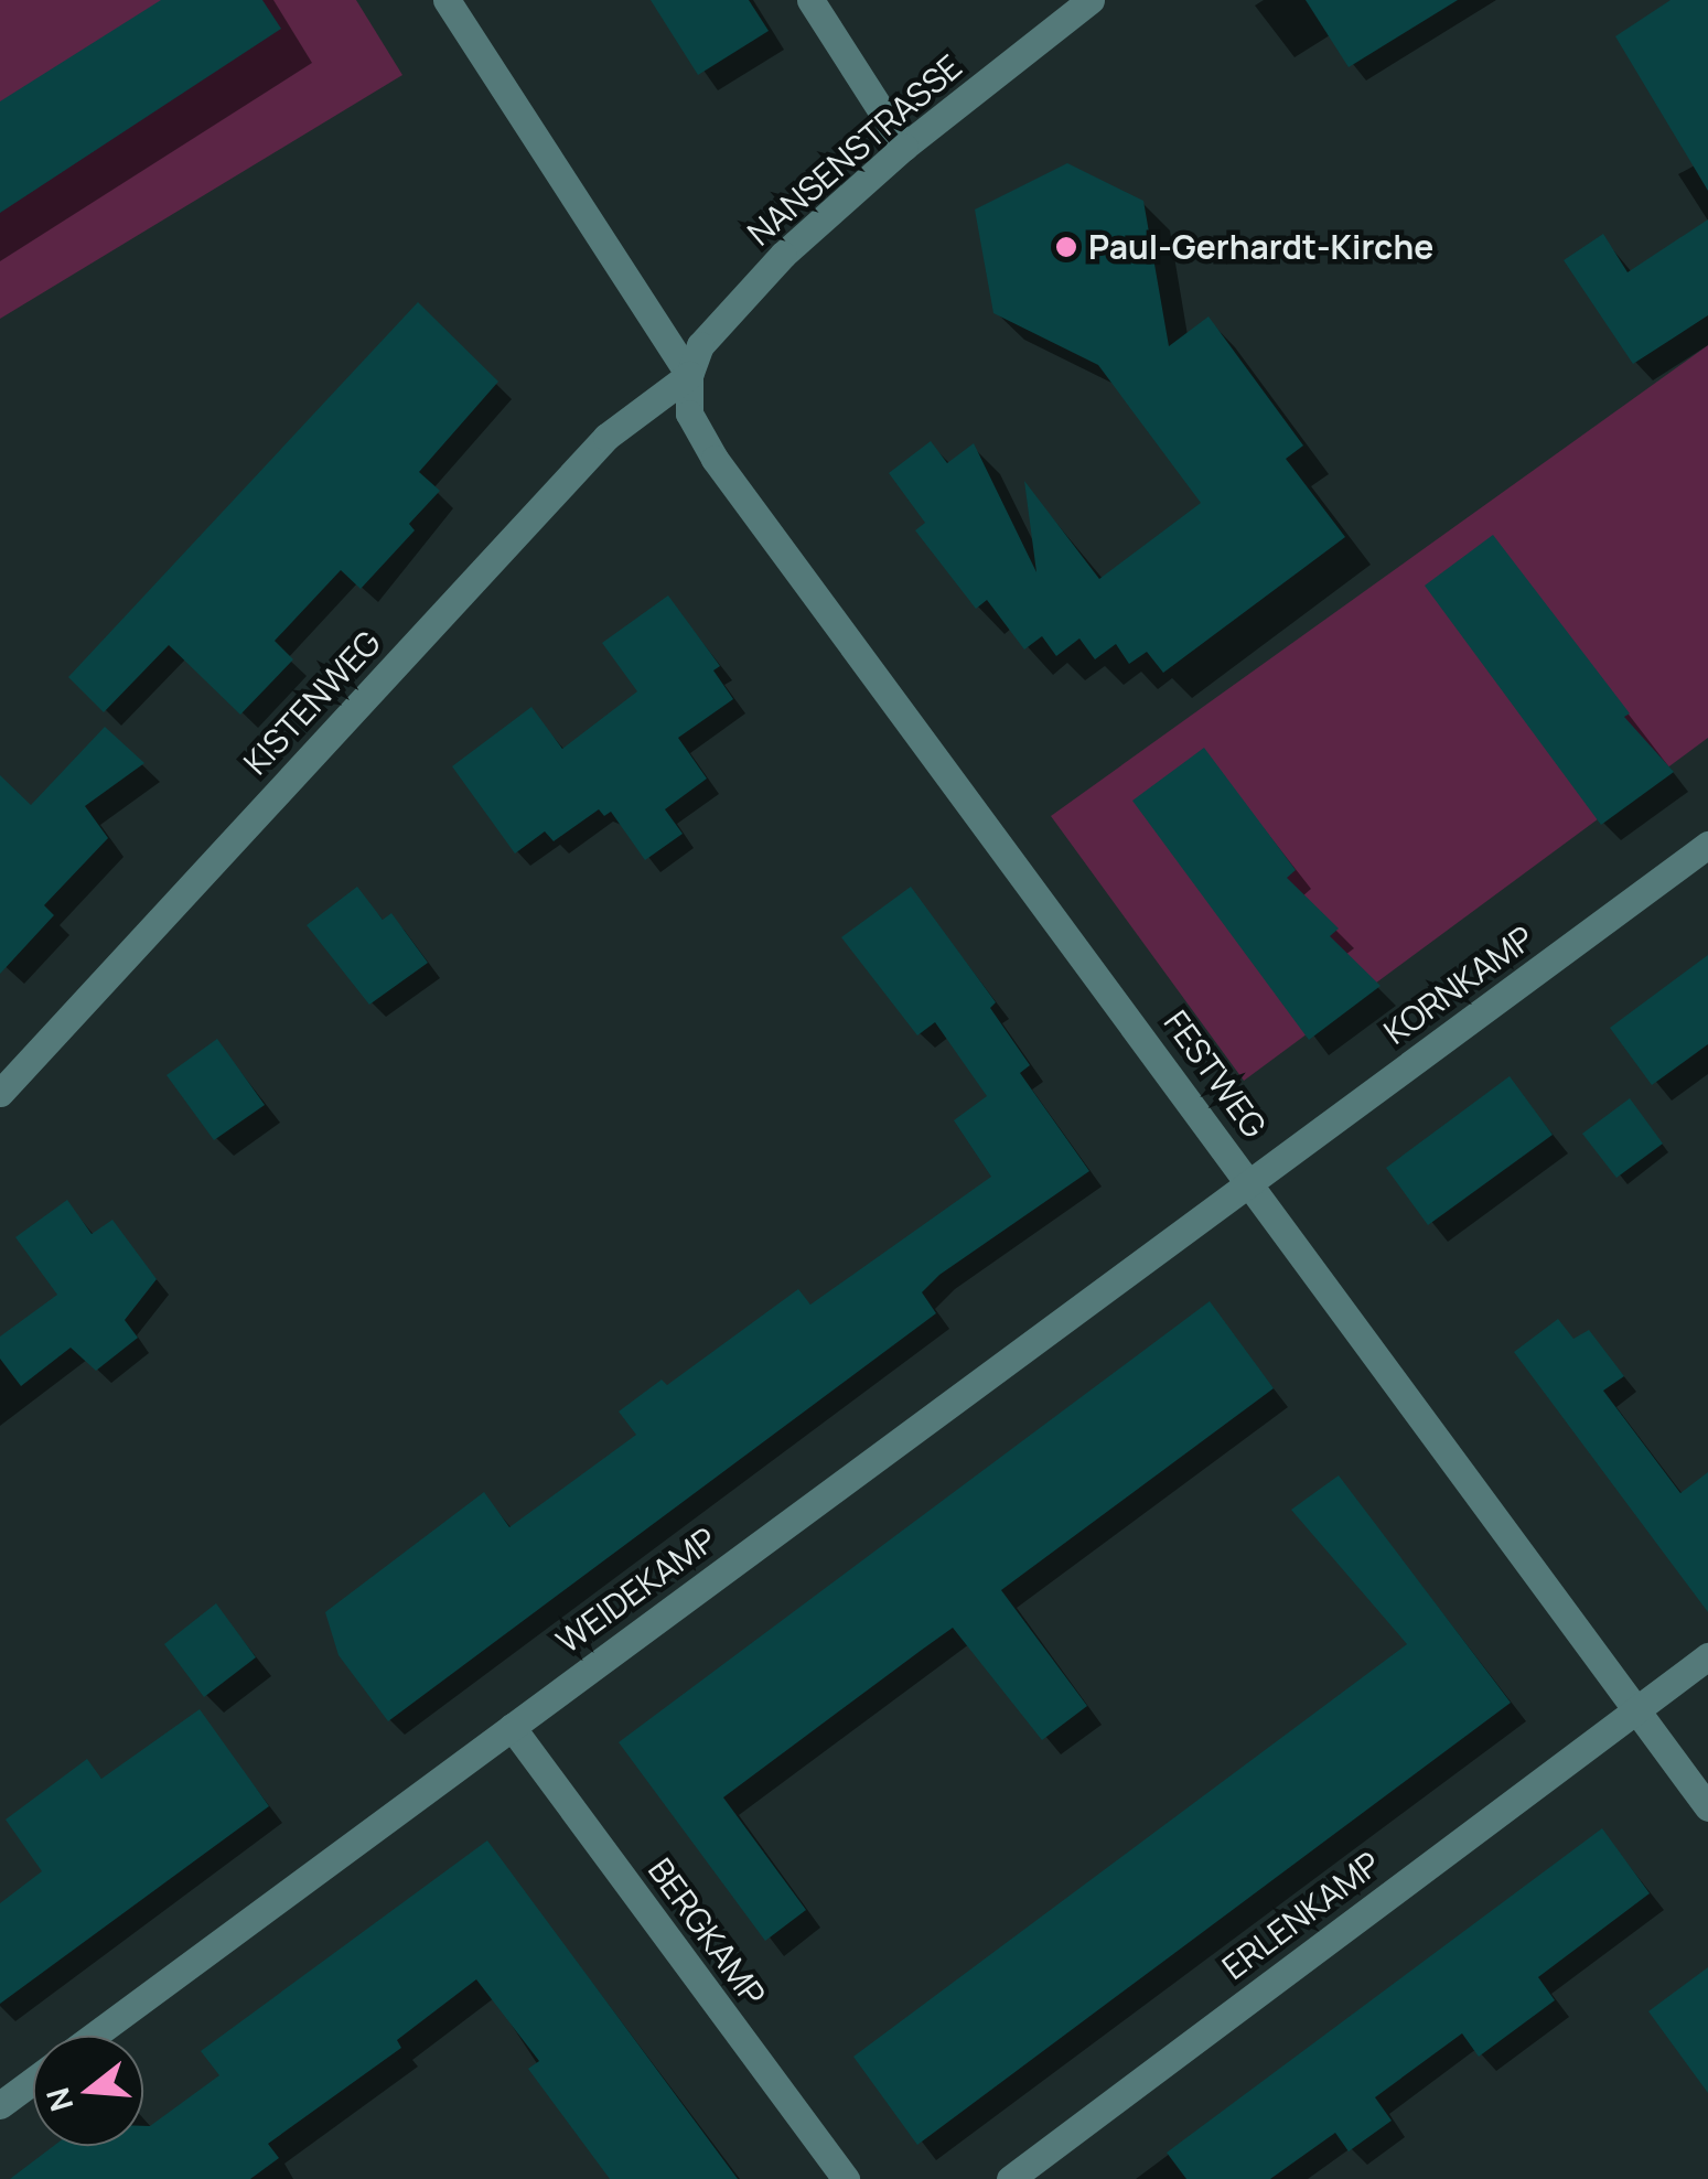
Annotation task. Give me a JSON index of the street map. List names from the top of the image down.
{
  "streets": {
    "street": [
      "NANSENSTRASSE",
      "KISTENWEG",
      "KORNKAMP",
      "FESTWEG",
      "WEIDEKAMP",
      "ERLENKAMP",
      "BERGKAMP"
    ]
  },
  "crossings": [
    ["NANSENSTRASSE", "KISTENWEG"],
    ["NANSENSTRASSE", "FESTWEG"],
    ["KISTENWEG", "FESTWEG"],
    ["KORNKAMP", "FESTWEG"],
    ["KORNKAMP", "WEIDEKAMP"],
    ["FESTWEG", "WEIDEKAMP"],
    ["FESTWEG", "ERLENKAMP"],
    ["WEIDEKAMP", "BERGKAMP"]
  ],
  "places": ["Paul-Gerhardt-Kirche"],
  "north": "left"
}
